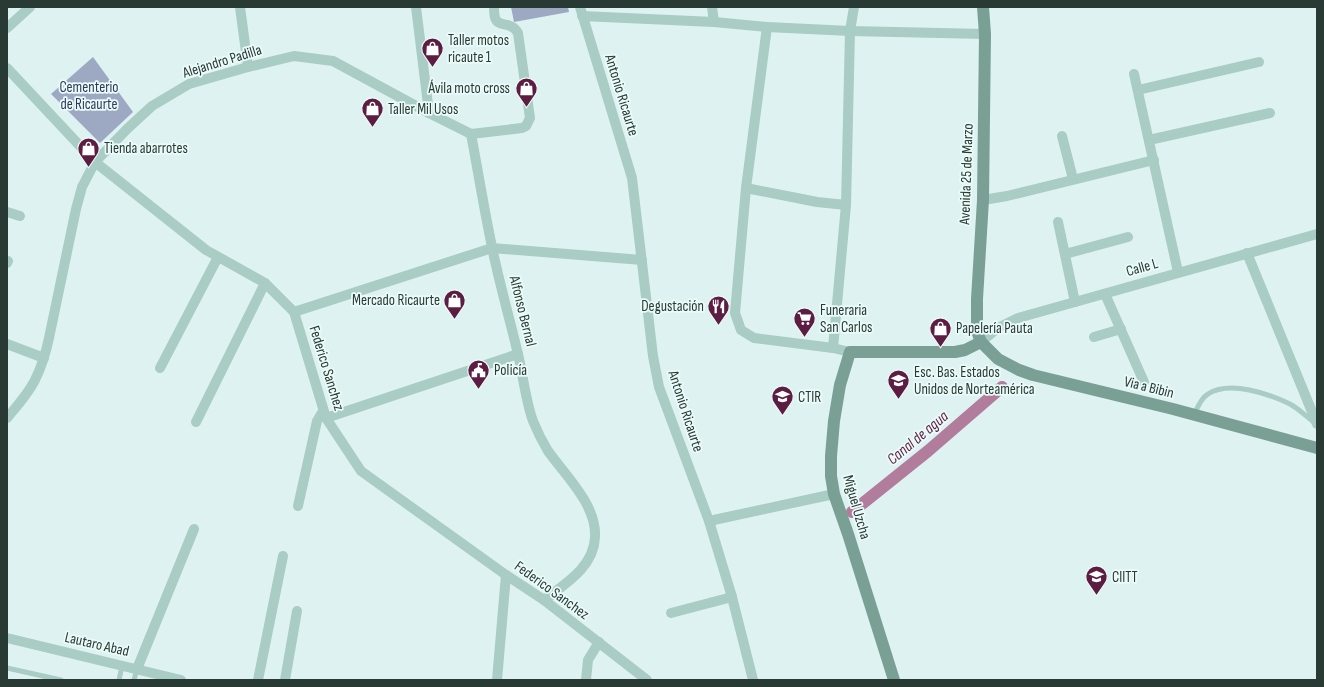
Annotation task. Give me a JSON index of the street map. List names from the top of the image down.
{
  "streets": {
    "main road": ["Avenida 25 de Marzo", "Via a Bibin", "Miguel Uzcha"],
    "street": [
      "Alejandro Padilla",
      "Antonio Ricaurte",
      "Calle L",
      "Alfonso Bernal",
      "Federico Sanchez",
      "Lautaro Abad"
    ]
  },
  "crossings": [
    ["Alejandro Padilla", "Federico Sanchez"],
    ["Avenida 25 de Marzo", "Calle L"],
    ["Avenida 25 de Marzo", "Via a Bibin"],
    ["Calle L", "Via a Bibin"],
    ["Alfonso Bernal", "Federico Sanchez"]
  ],
  "water": ["Canal de agua"],
  "parks": ["Cementerio de Ricaurte"],
  "places": {
    "shop": [
      "Taller motos ricaute 1",
      "Ávila moto cross",
      "Taller Mil Usos",
      "Tienda abarrotes",
      "Mercado Ricaurte",
      "Papelería Pauta"
    ],
    "restaurant": ["Degustación"],
    "supermarket": ["Funeraria San Carlos"],
    "public building": ["Policía"],
    "school or university": ["Esc. Bas. Estados Unidos de Norteamérica", "CTIR", "CIITT"]
  }
}
